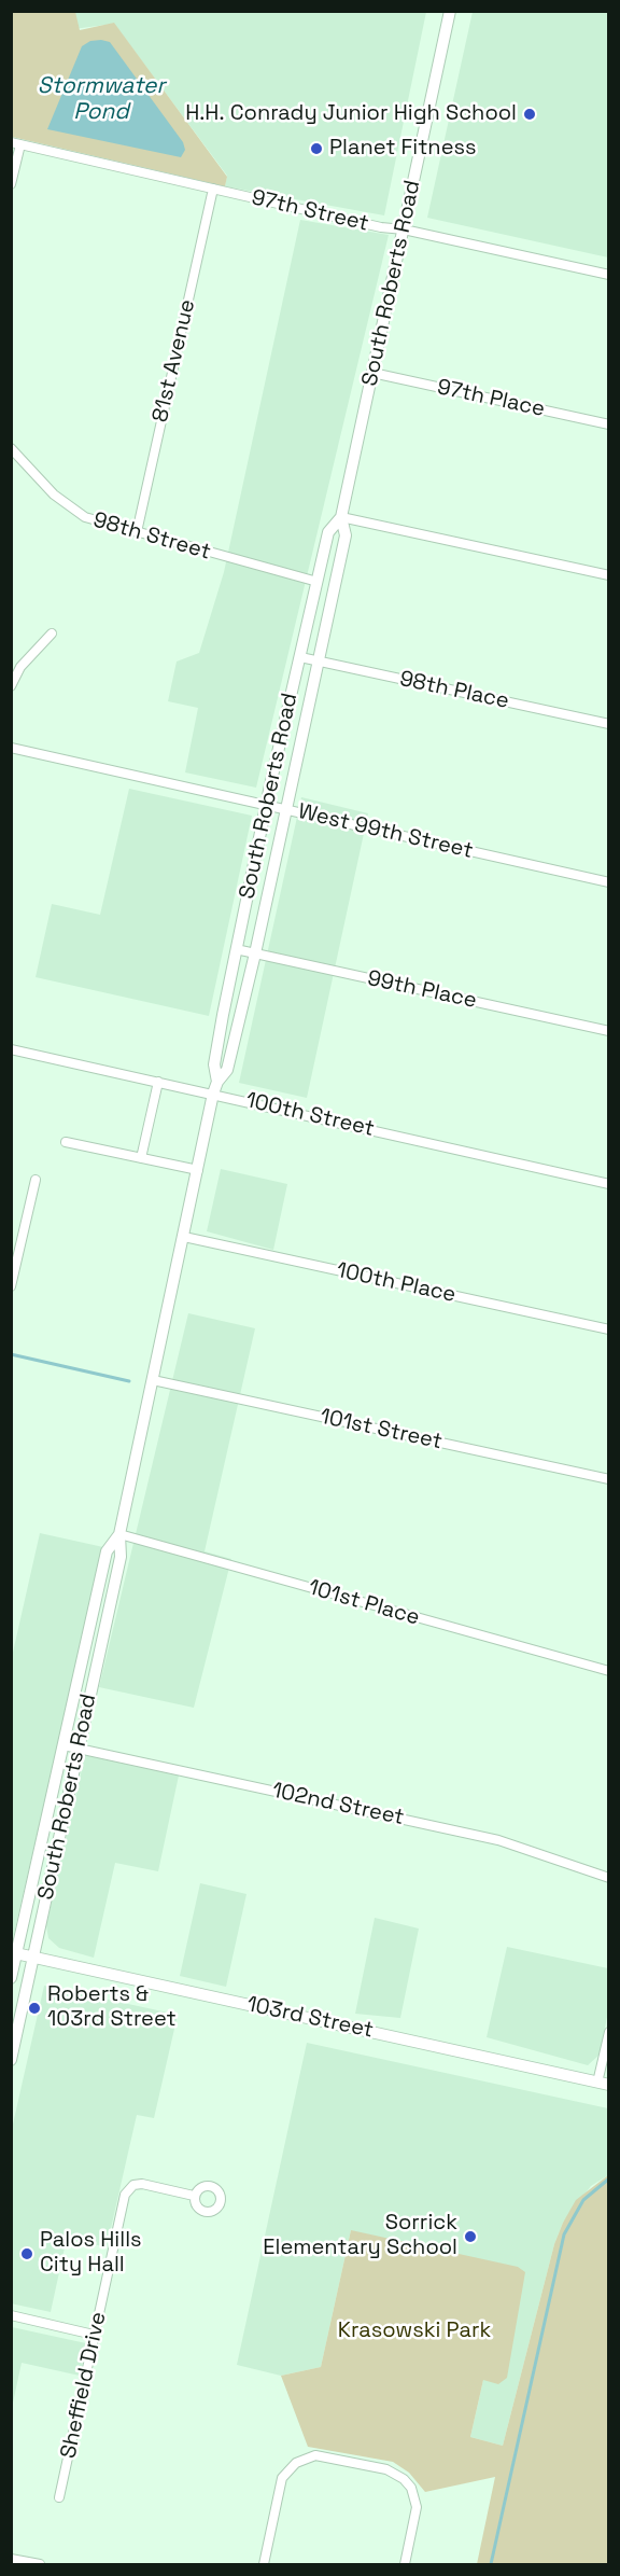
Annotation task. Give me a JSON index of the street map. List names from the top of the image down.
{
  "streets": {
    "street": [
      "97th Street",
      "South Roberts Road",
      "81st Avenue",
      "97th Place",
      "98th Street",
      "98th Place",
      "West 99th Street",
      "99th Place",
      "100th Street",
      "100th Place",
      "101st Street",
      "101st Place",
      "102nd Street",
      "103rd Street",
      "Sheffield Drive"
    ]
  },
  "crossings": [
    ["97th Street", "South Roberts Road"],
    ["97th Street", "81st Avenue"],
    ["South Roberts Road", "97th Place"],
    ["South Roberts Road", "98th Street"],
    ["South Roberts Road", "98th Place"],
    ["South Roberts Road", "West 99th Street"],
    ["South Roberts Road", "99th Place"],
    ["South Roberts Road", "100th Street"],
    ["South Roberts Road", "100th Place"],
    ["South Roberts Road", "101st Street"],
    ["South Roberts Road", "101st Place"],
    ["South Roberts Road", "102nd Street"],
    ["South Roberts Road", "103rd Street"],
    ["81st Avenue", "98th Street"]
  ],
  "water": ["Stormwater Pond"],
  "parks": ["Krasowski Park"],
  "places": [
    "H.H. Conrady Junior High School",
    "Planet Fitness",
    "Roberts & 103rd Street",
    "Sorrick Elementary School",
    "Palos Hills City Hall"
  ]
}
